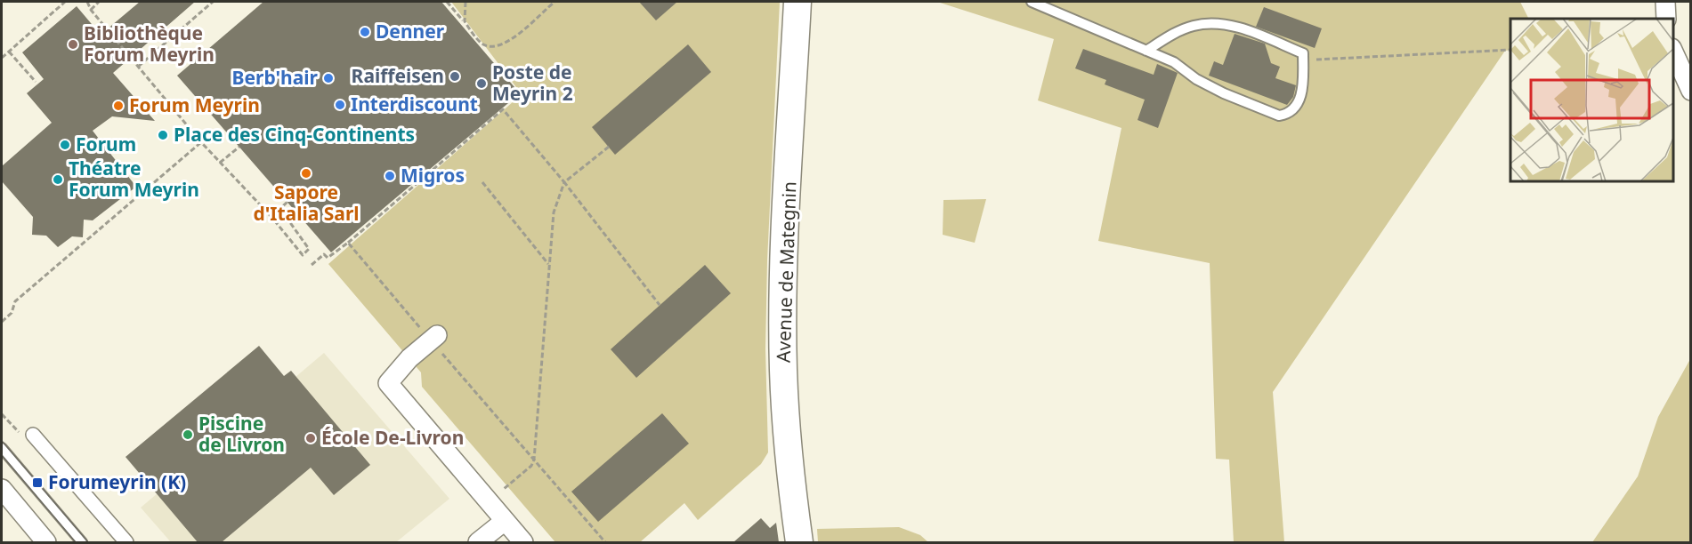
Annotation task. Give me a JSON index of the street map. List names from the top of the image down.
{
  "streets": {
    "main road": ["Avenue de Mategnin"]
  },
  "places": {
    "other": [
      "Denner",
      "Bibliothèque Forum Meyrin",
      "Raiffeisen",
      "Berb'hair",
      "Poste de Meyrin 2",
      "Interdiscount",
      "Forum Meyrin",
      "Place des Cinq-Continents",
      "Forum",
      "Sapore d'Italia Sarl",
      "Migros",
      "Théatre Forum Meyrin",
      "Piscine de Livron",
      "École De-Livron"
    ],
    "transit": ["Forumeyrin (K)"]
  }
}
